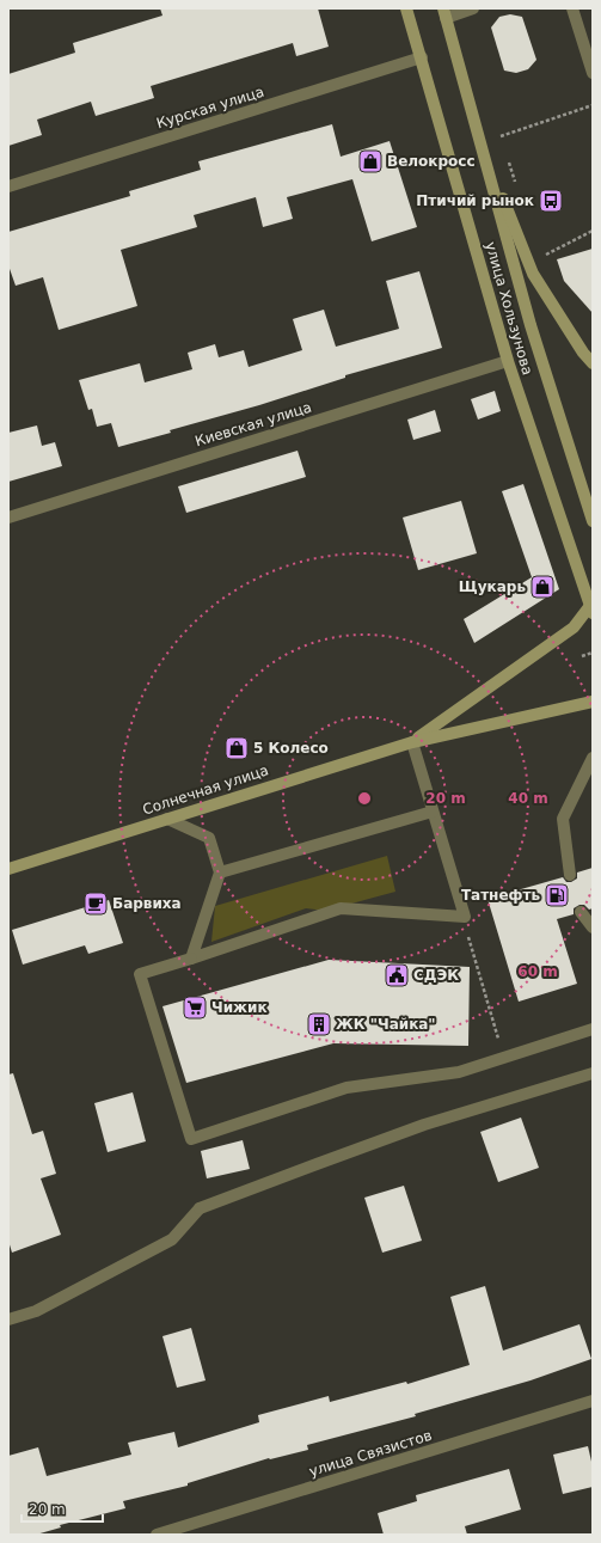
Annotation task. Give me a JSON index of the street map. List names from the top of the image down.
{
  "streets": {
    "main road": ["улица Хользунова", "Солнечная улица"],
    "street": ["Курская улица", "Киевская улица", "улица Связистов"]
  },
  "crossings": [
    ["Курская улица", "улица Хользунова"],
    ["улица Хользунова", "Киевская улица"],
    ["улица Хользунова", "Солнечная улица"]
  ],
  "places": {
    "shop": ["Велокросс", "Щукарь", "5 Колесо"],
    "bus stop": ["Птичий рынок"],
    "fuel station": ["Татнефть"],
    "cafe": ["Барвиха"],
    "public building": ["СДЭК"],
    "supermarket": ["Чижик"],
    "building": ["ЖК \"Чайка\""]
  },
  "scale_bar": "20 m",
  "rings": ["20 m", "40 m", "60 m"]
}
